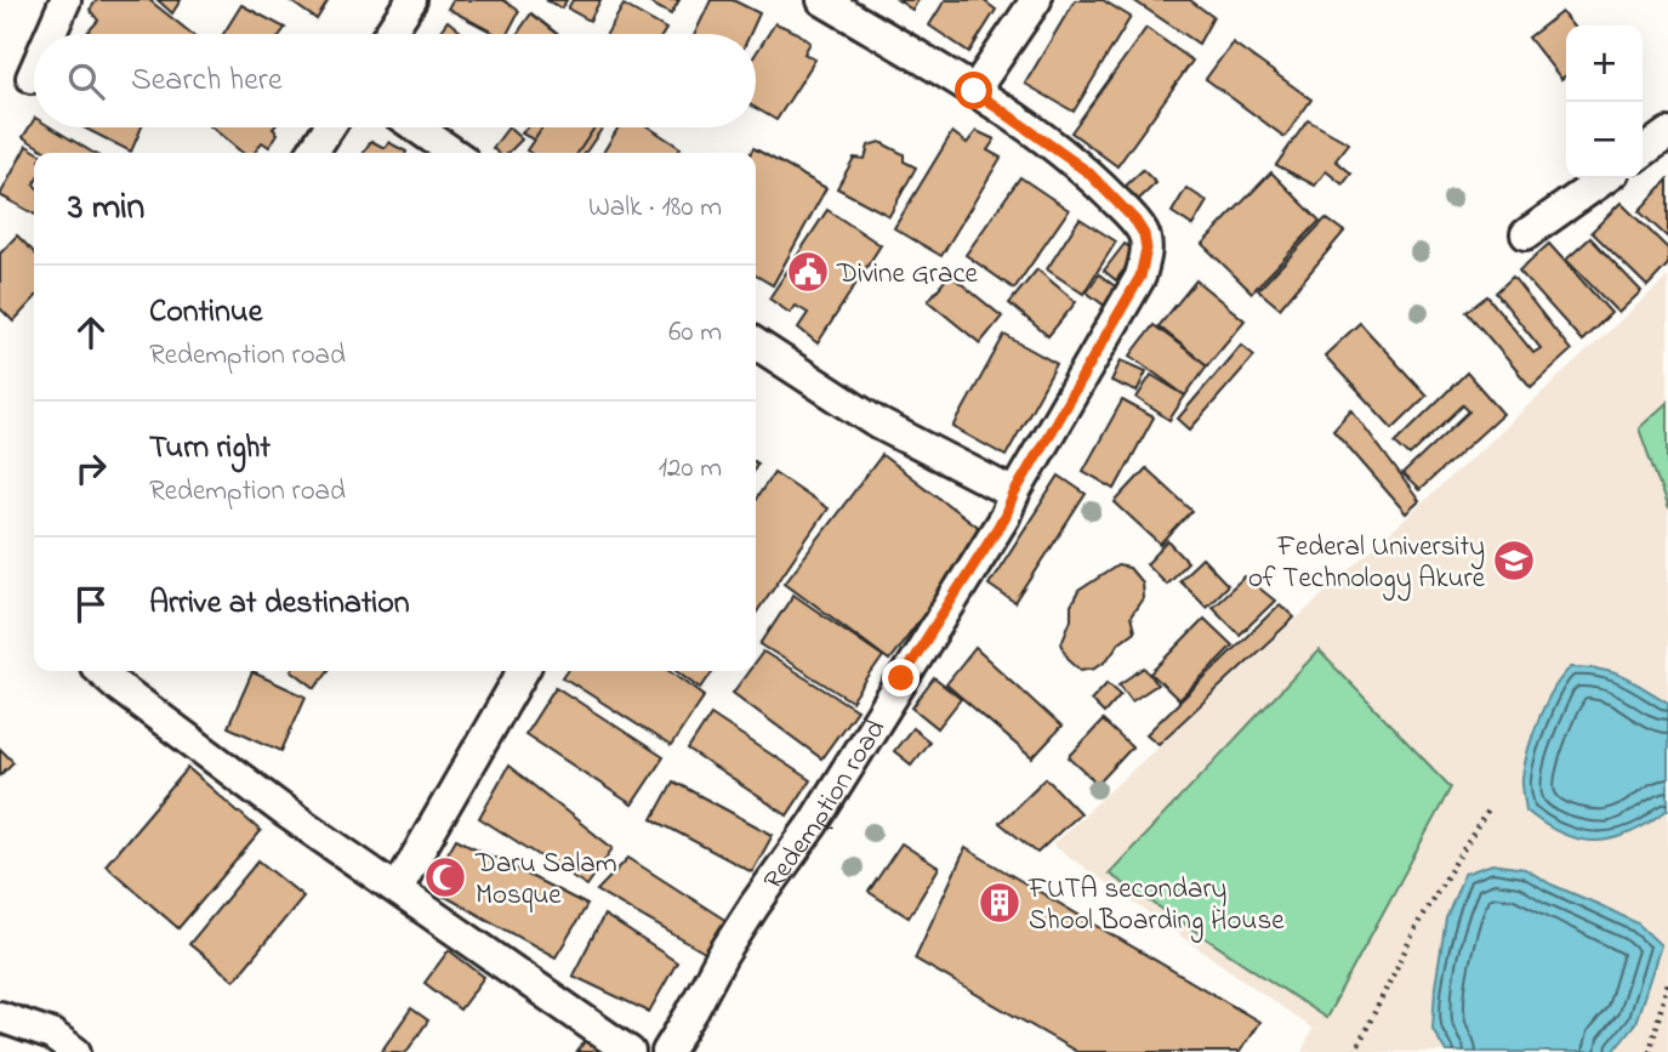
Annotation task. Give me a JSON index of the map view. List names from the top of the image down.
{
  "streets": {
    "street": ["Redemption road"]
  },
  "places": {
    "public building": ["Divine Grace"],
    "school or university": ["Federal University of Technology Akure"],
    "mosque": ["Daru Salam Mosque"],
    "building": ["FUTA secondary Shool Boarding House"]
  },
  "page": {
    "map_buttons": ["+", "−"],
    "search": "Search here",
    "heading": ["3 min", "Walk · 180 m"],
    "list": [
      ["Continue", "Redemption road", "60 m"],
      ["Turn right", "Redemption road", "120 m"],
      "Arrive at destination"
    ]
  }
}
